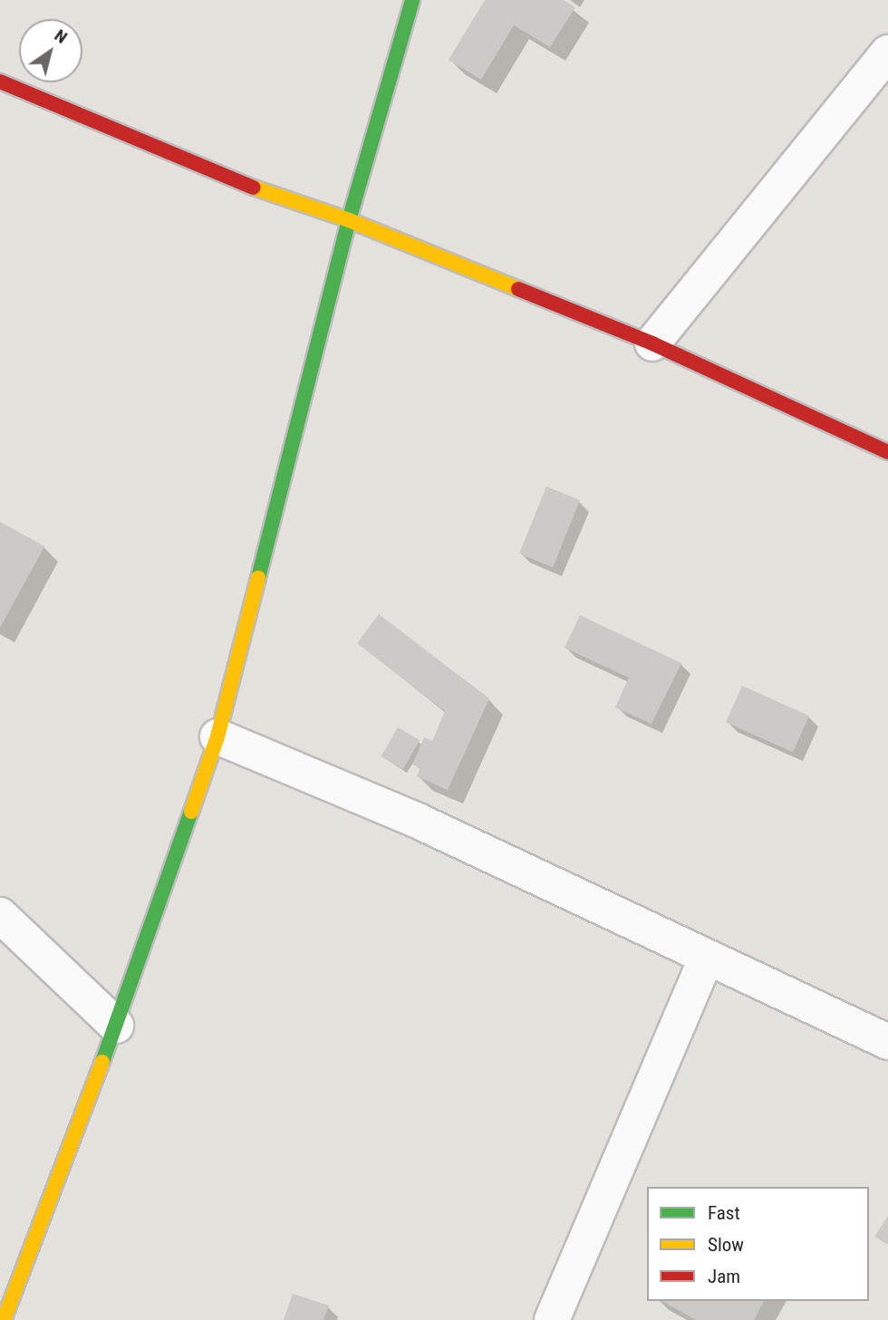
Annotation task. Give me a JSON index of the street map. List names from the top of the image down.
{
  "legend": ["Fast", "Slow", "Jam"],
  "north": "top right"
}
